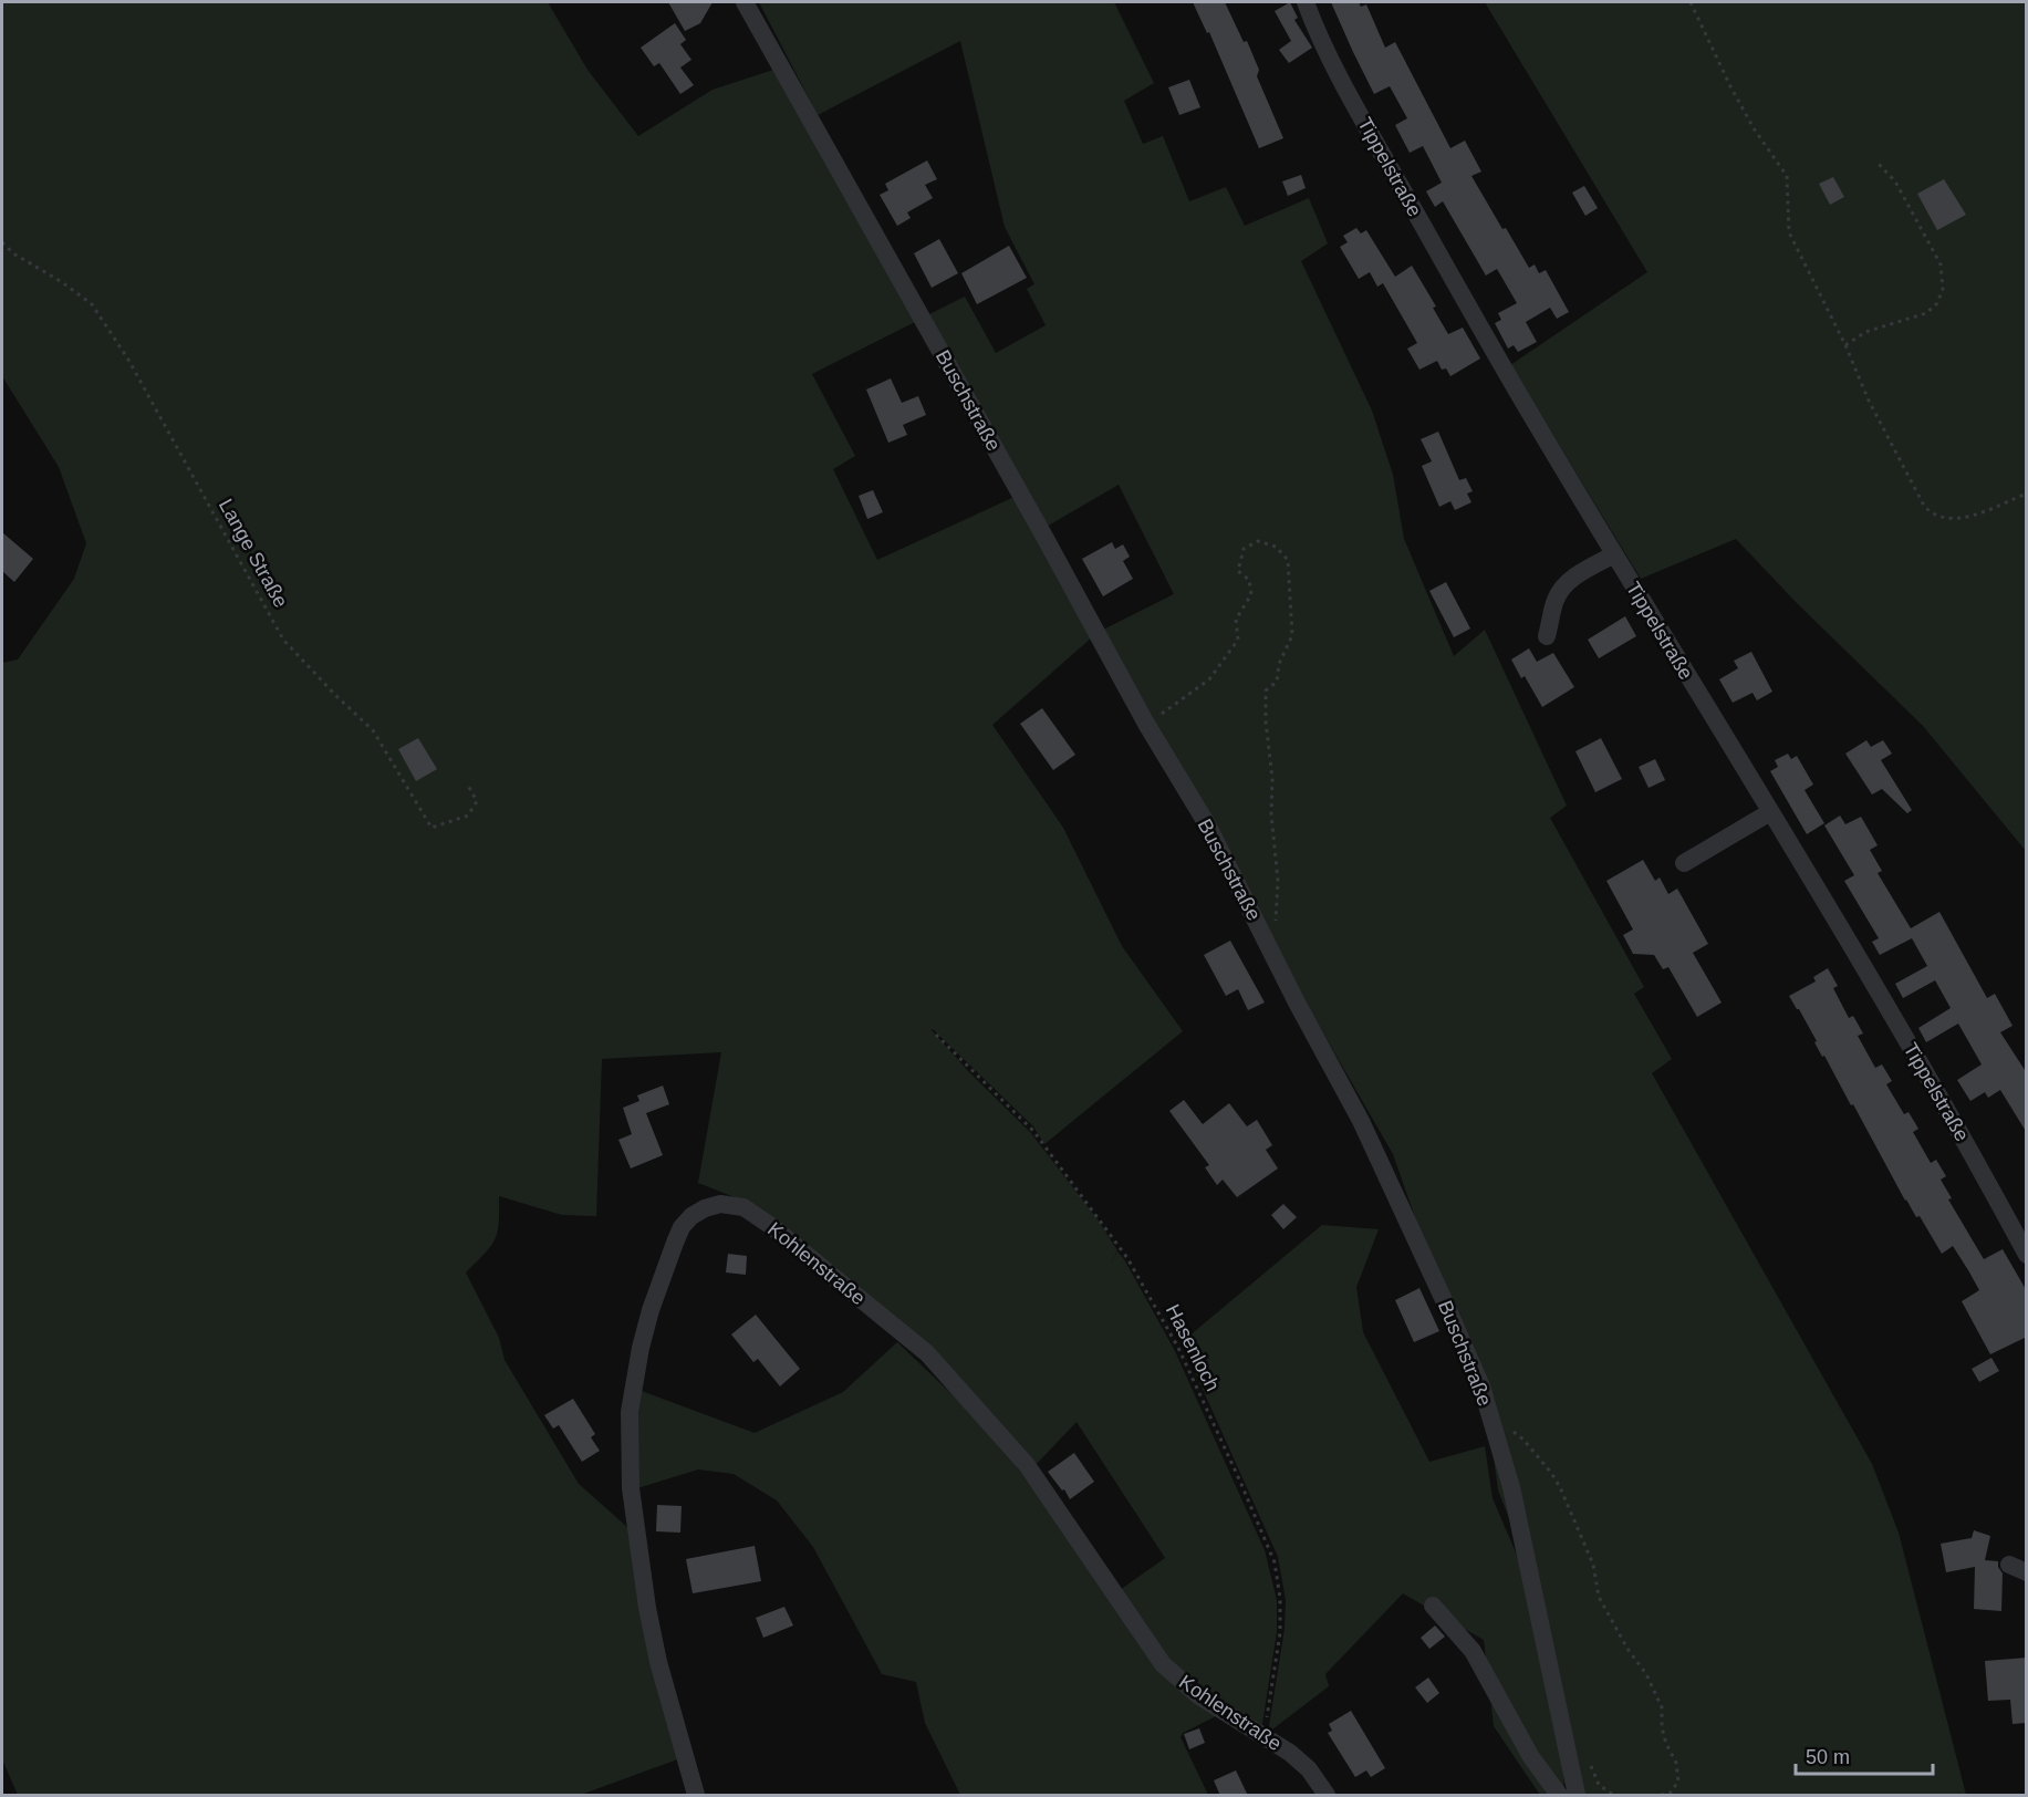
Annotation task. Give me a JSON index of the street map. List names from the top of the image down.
{
  "streets": {
    "street": ["Tippelstraße", "Buschstraße", "Kohlenstraße"],
    "path": ["Lange Straße", "Hasenloch"]
  },
  "crossings": [
    ["Kohlenstraße", "Hasenloch"]
  ],
  "scale_bar": "50 m"
}
